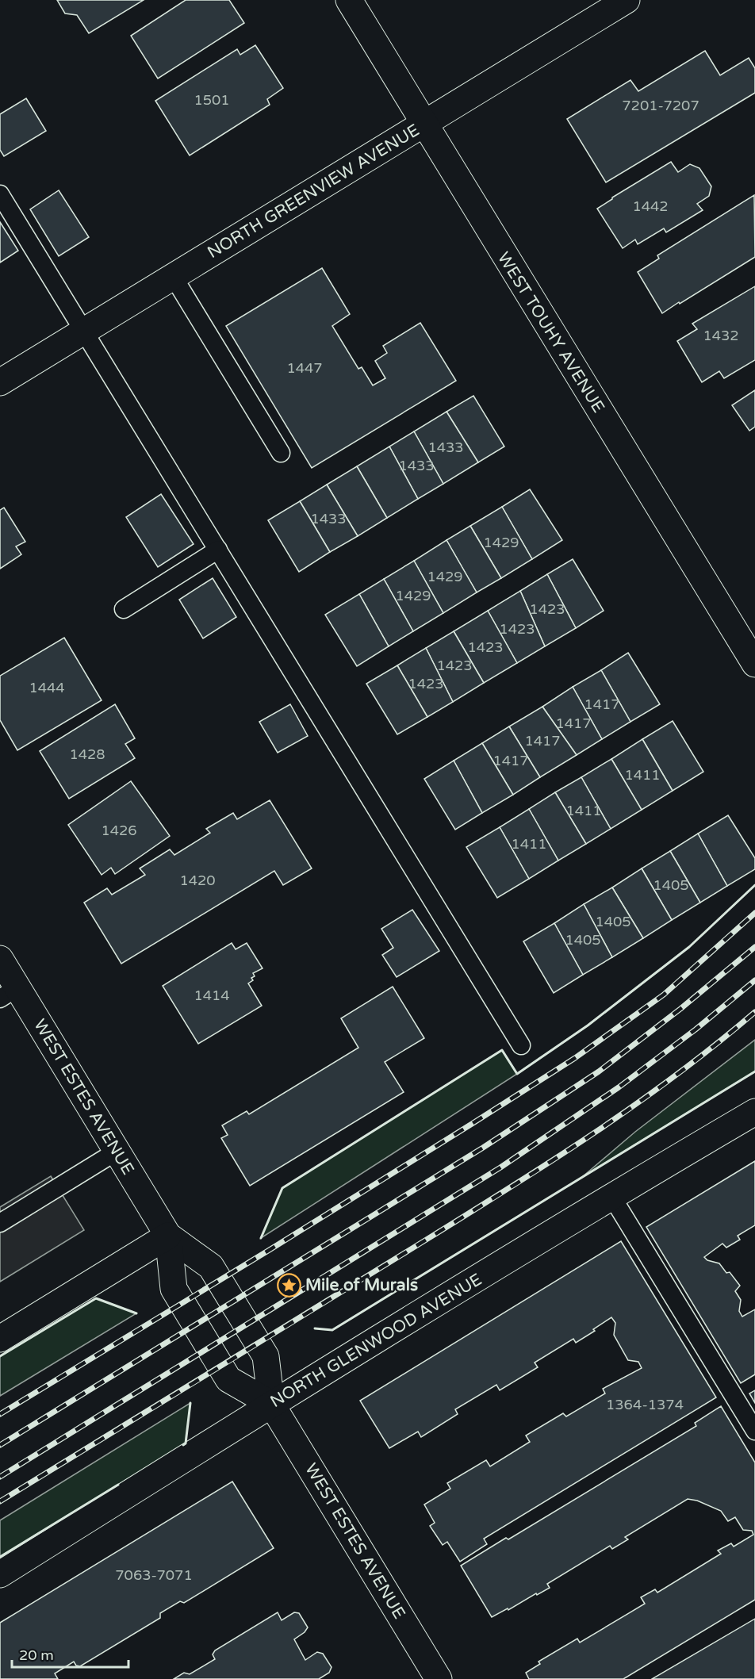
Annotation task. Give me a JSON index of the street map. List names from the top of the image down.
{
  "streets": {
    "street": [
      "NORTH GREENVIEW AVENUE",
      "WEST TOUHY AVENUE",
      "WEST ESTES AVENUE",
      "NORTH GLENWOOD AVENUE"
    ]
  },
  "crossings": [
    ["NORTH GREENVIEW AVENUE", "WEST TOUHY AVENUE"],
    ["WEST ESTES AVENUE", "NORTH GLENWOOD AVENUE"]
  ],
  "places": {
    "place": ["Mile of Murals"]
  },
  "house_numbers": [
    "1501",
    "7201-7207",
    "1442",
    "1432",
    "1447",
    "1433",
    "1433",
    "1433",
    "1429",
    "1429",
    "1429",
    "1423",
    "1423",
    "1423",
    "1423",
    "1423",
    "1444",
    "1417",
    "1417",
    "1417",
    "1428",
    "1417",
    "1411",
    "1411",
    "1426",
    "1411",
    "1420",
    "1405",
    "1405",
    "1405",
    "1414",
    "1364-1374",
    "7063-7071"
  ],
  "scale_bar": "20 m"
}
